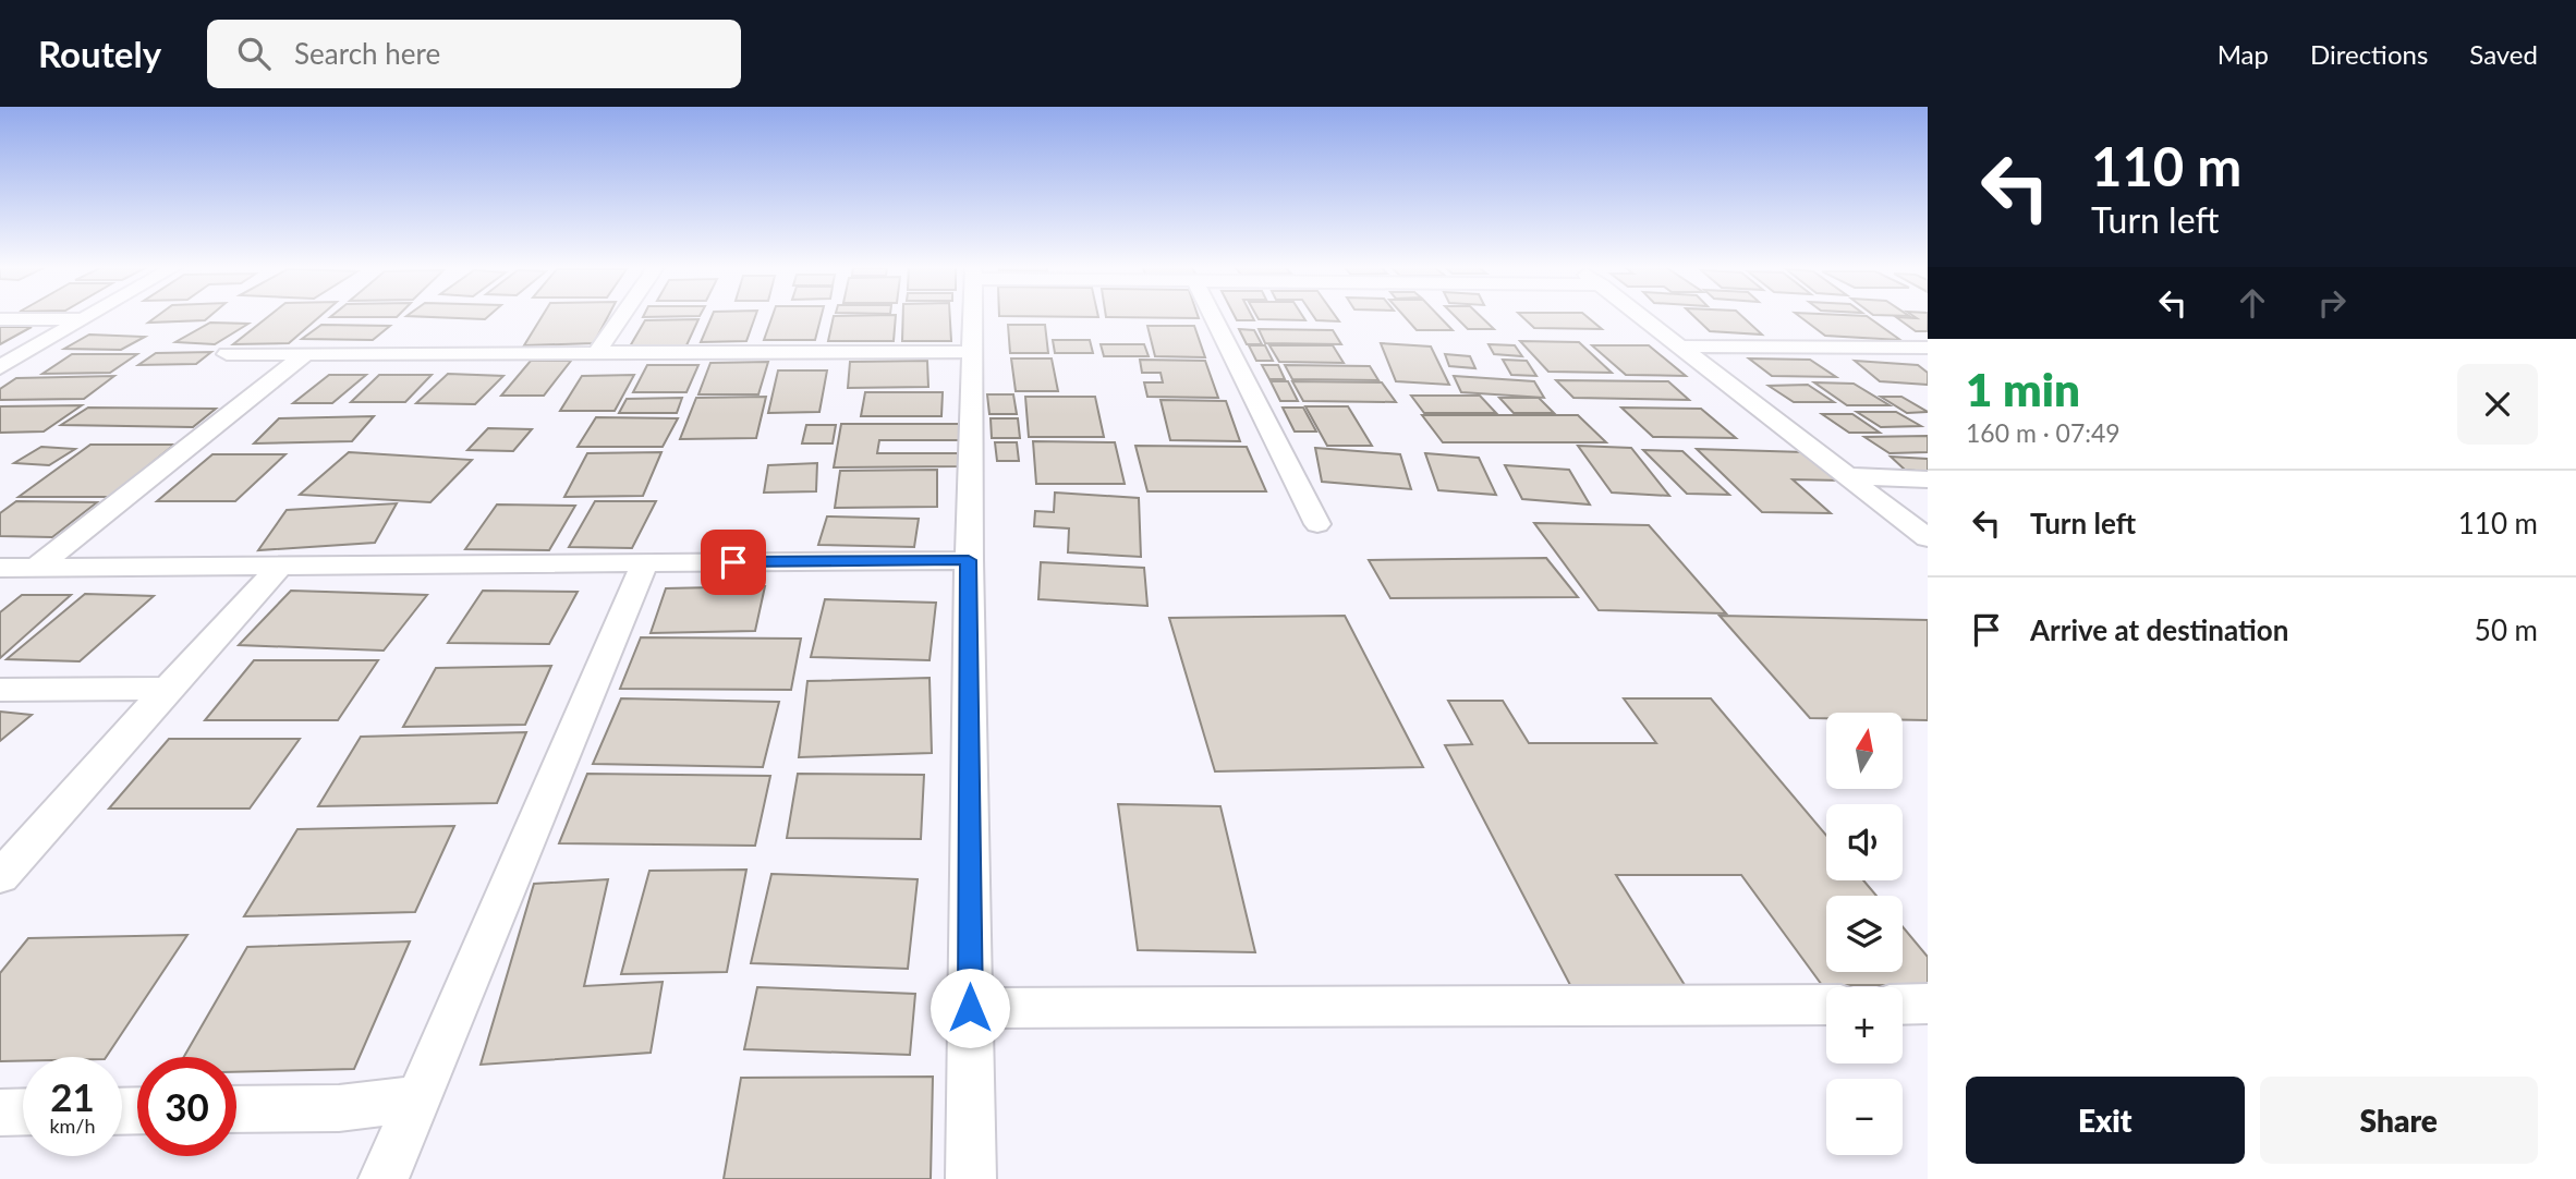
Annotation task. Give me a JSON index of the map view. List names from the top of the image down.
{
  "north": "top",
  "page": {
    "header": "Routely",
    "search": "Search here",
    "nav": ["Map", "Directions", "Saved"],
    "turn": ["110 m", "Turn left"],
    "heading": ["1 min", "160 m · 07:49"],
    "list": [
      {
        "name": "Turn left",
        "value": "110 m"
      },
      {
        "name": "Arrive at destination",
        "value": "50 m"
      }
    ],
    "map_buttons": ["+", "−"],
    "speed": "21 km/h",
    "limit": "30",
    "buttons": ["Exit", "Share"]
  }
}
